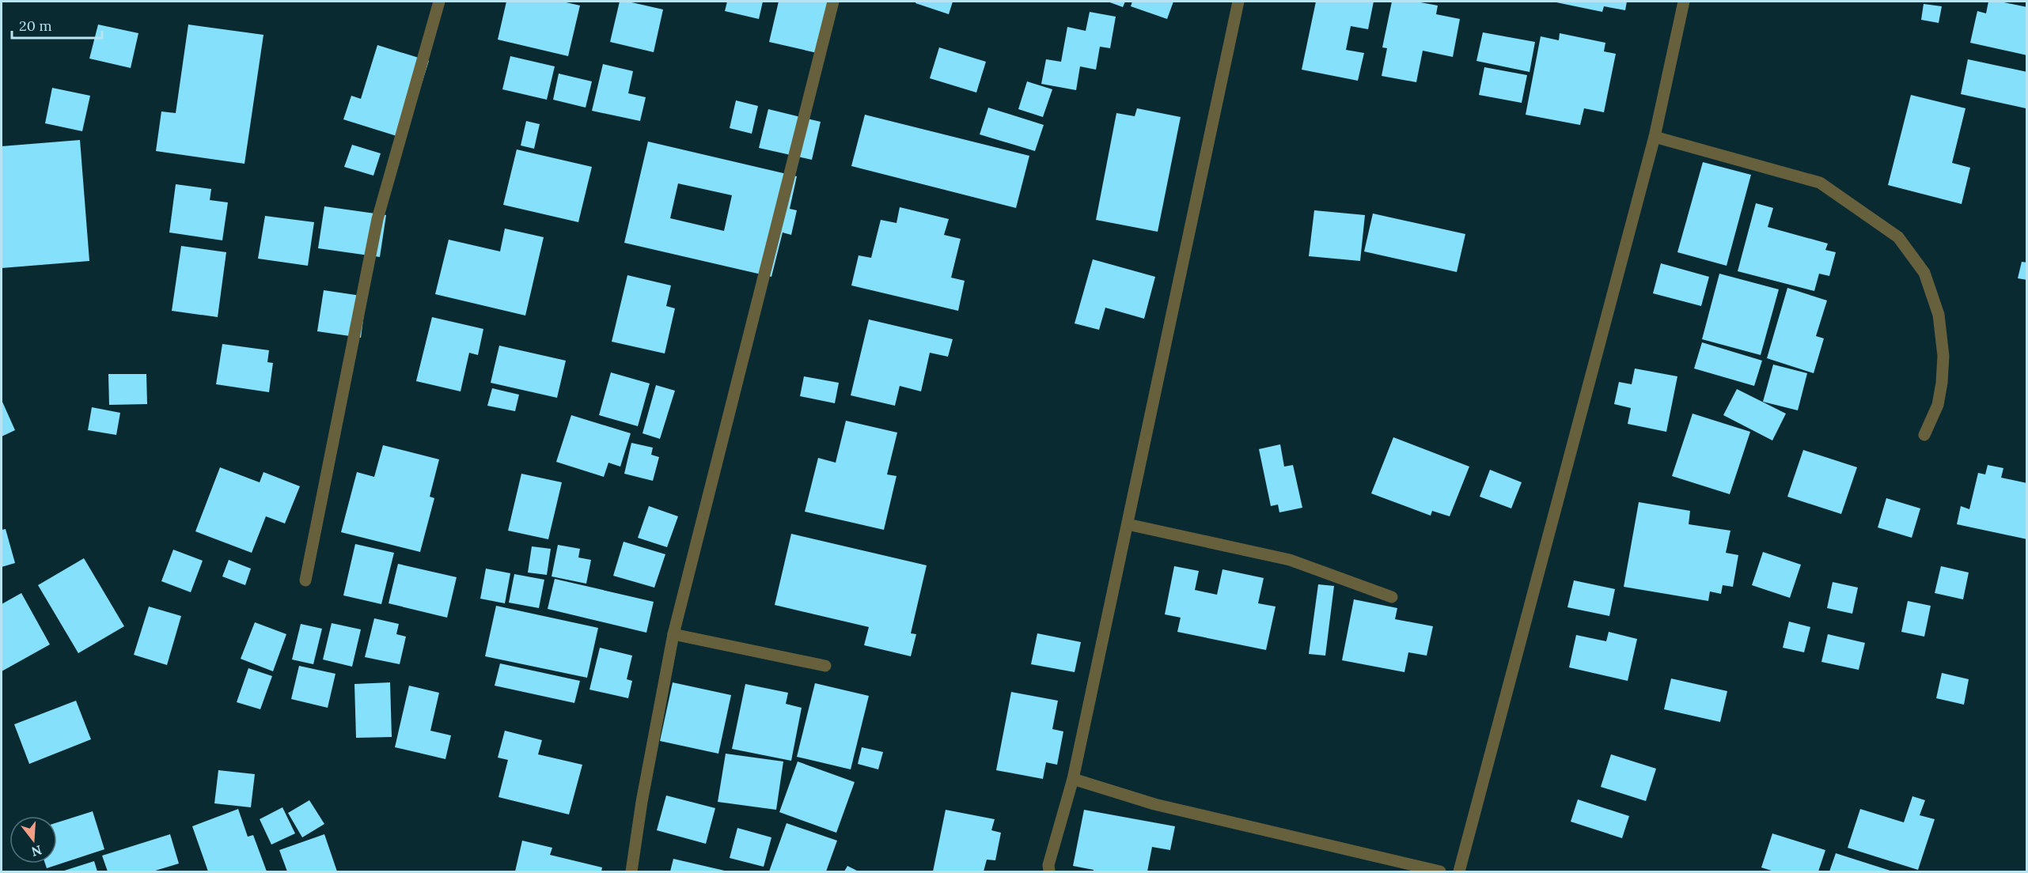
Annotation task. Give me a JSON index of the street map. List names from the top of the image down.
{
  "scale_bar": "20 m",
  "north": "bottom"
}
